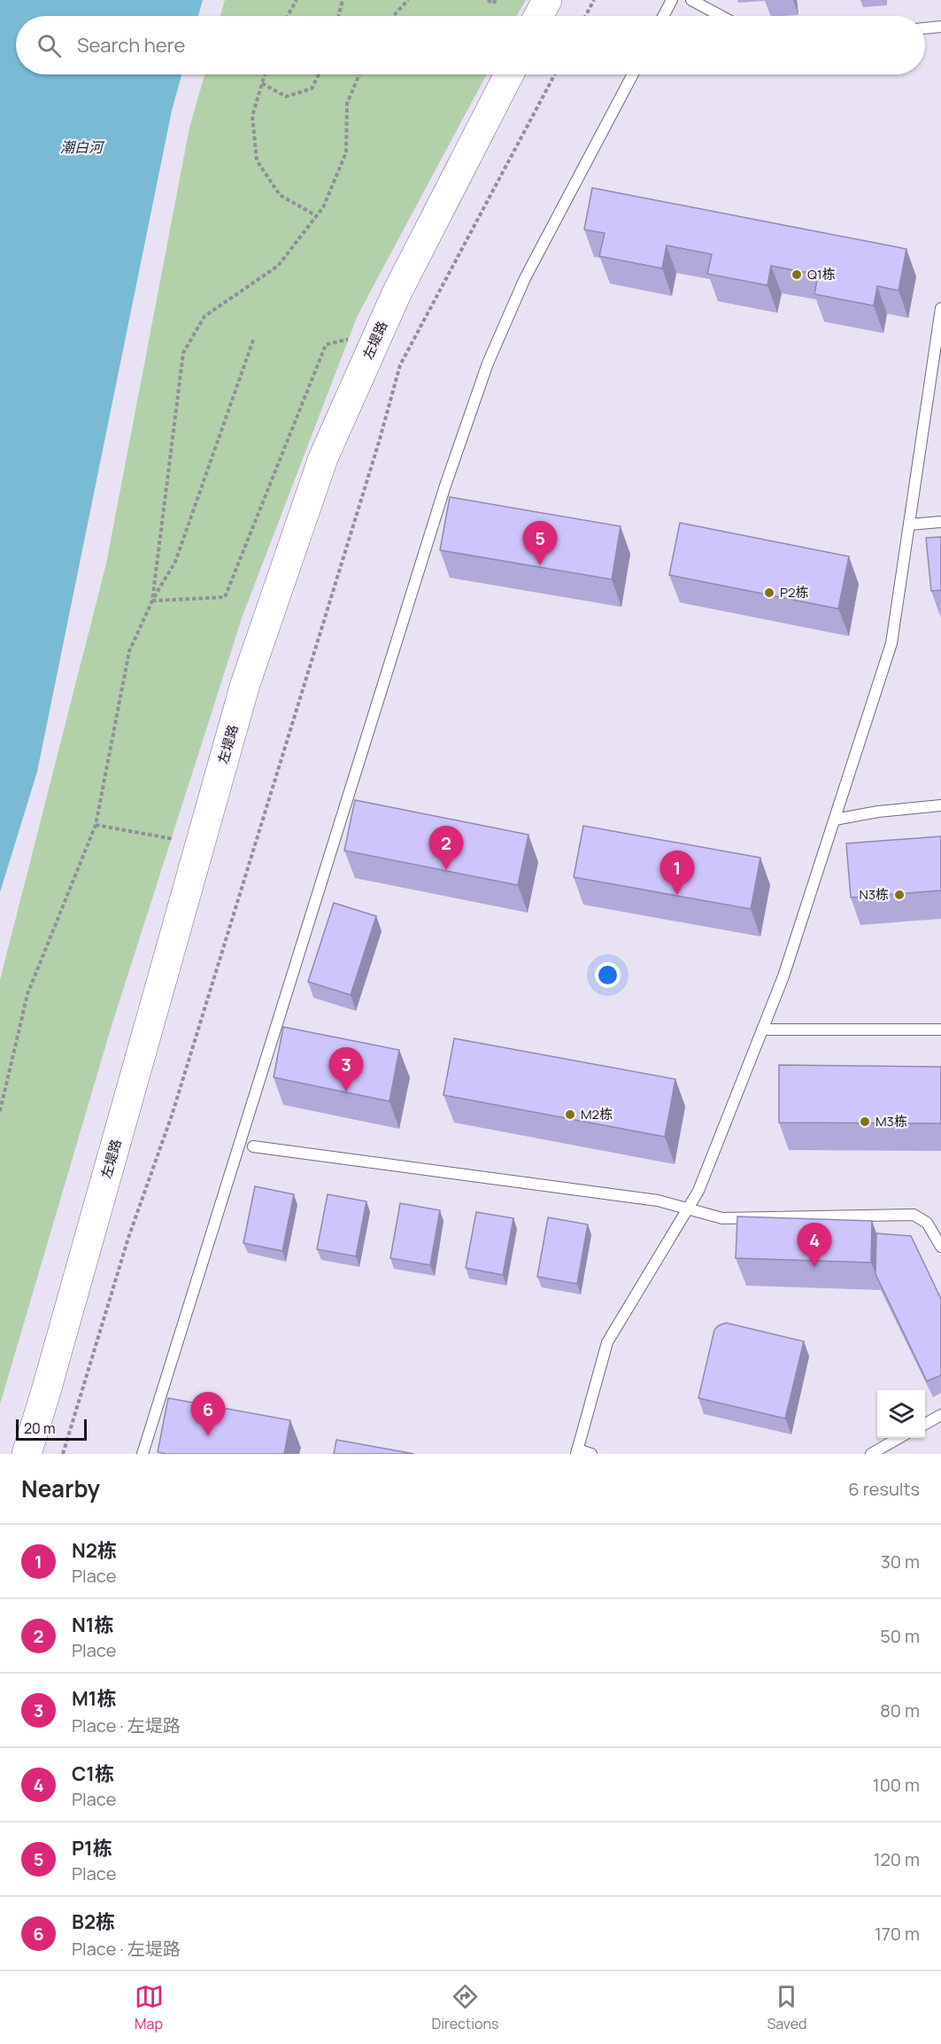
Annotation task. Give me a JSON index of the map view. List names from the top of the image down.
{
  "streets": {
    "street": ["左堤路"]
  },
  "water": ["潮白河"],
  "places": [
    "Q1栋",
    "P2栋",
    "N3栋",
    "M2栋",
    "M3栋"
  ],
  "scale_bar": "20 m",
  "page": {
    "search": "Search here",
    "pins": [
      "5",
      "2",
      "1",
      "3",
      "4",
      "6"
    ],
    "scale": "20 m",
    "heading": ["Nearby", "6 results"],
    "list": [
      {
        "mark": "1",
        "name": "N2栋",
        "note": "Place",
        "value": "30 m"
      },
      {
        "mark": "2",
        "name": "N1栋",
        "note": "Place",
        "value": "50 m"
      },
      {
        "mark": "3",
        "name": "M1栋",
        "note": "Place · 左堤路",
        "value": "80 m"
      },
      {
        "mark": "4",
        "name": "C1栋",
        "note": "Place",
        "value": "100 m"
      },
      {
        "mark": "5",
        "name": "P1栋",
        "note": "Place",
        "value": "120 m"
      },
      {
        "mark": "6",
        "name": "B2栋",
        "note": "Place · 左堤路",
        "value": "170 m"
      }
    ],
    "nav": ["Map", "Directions", "Saved"]
  }
}
